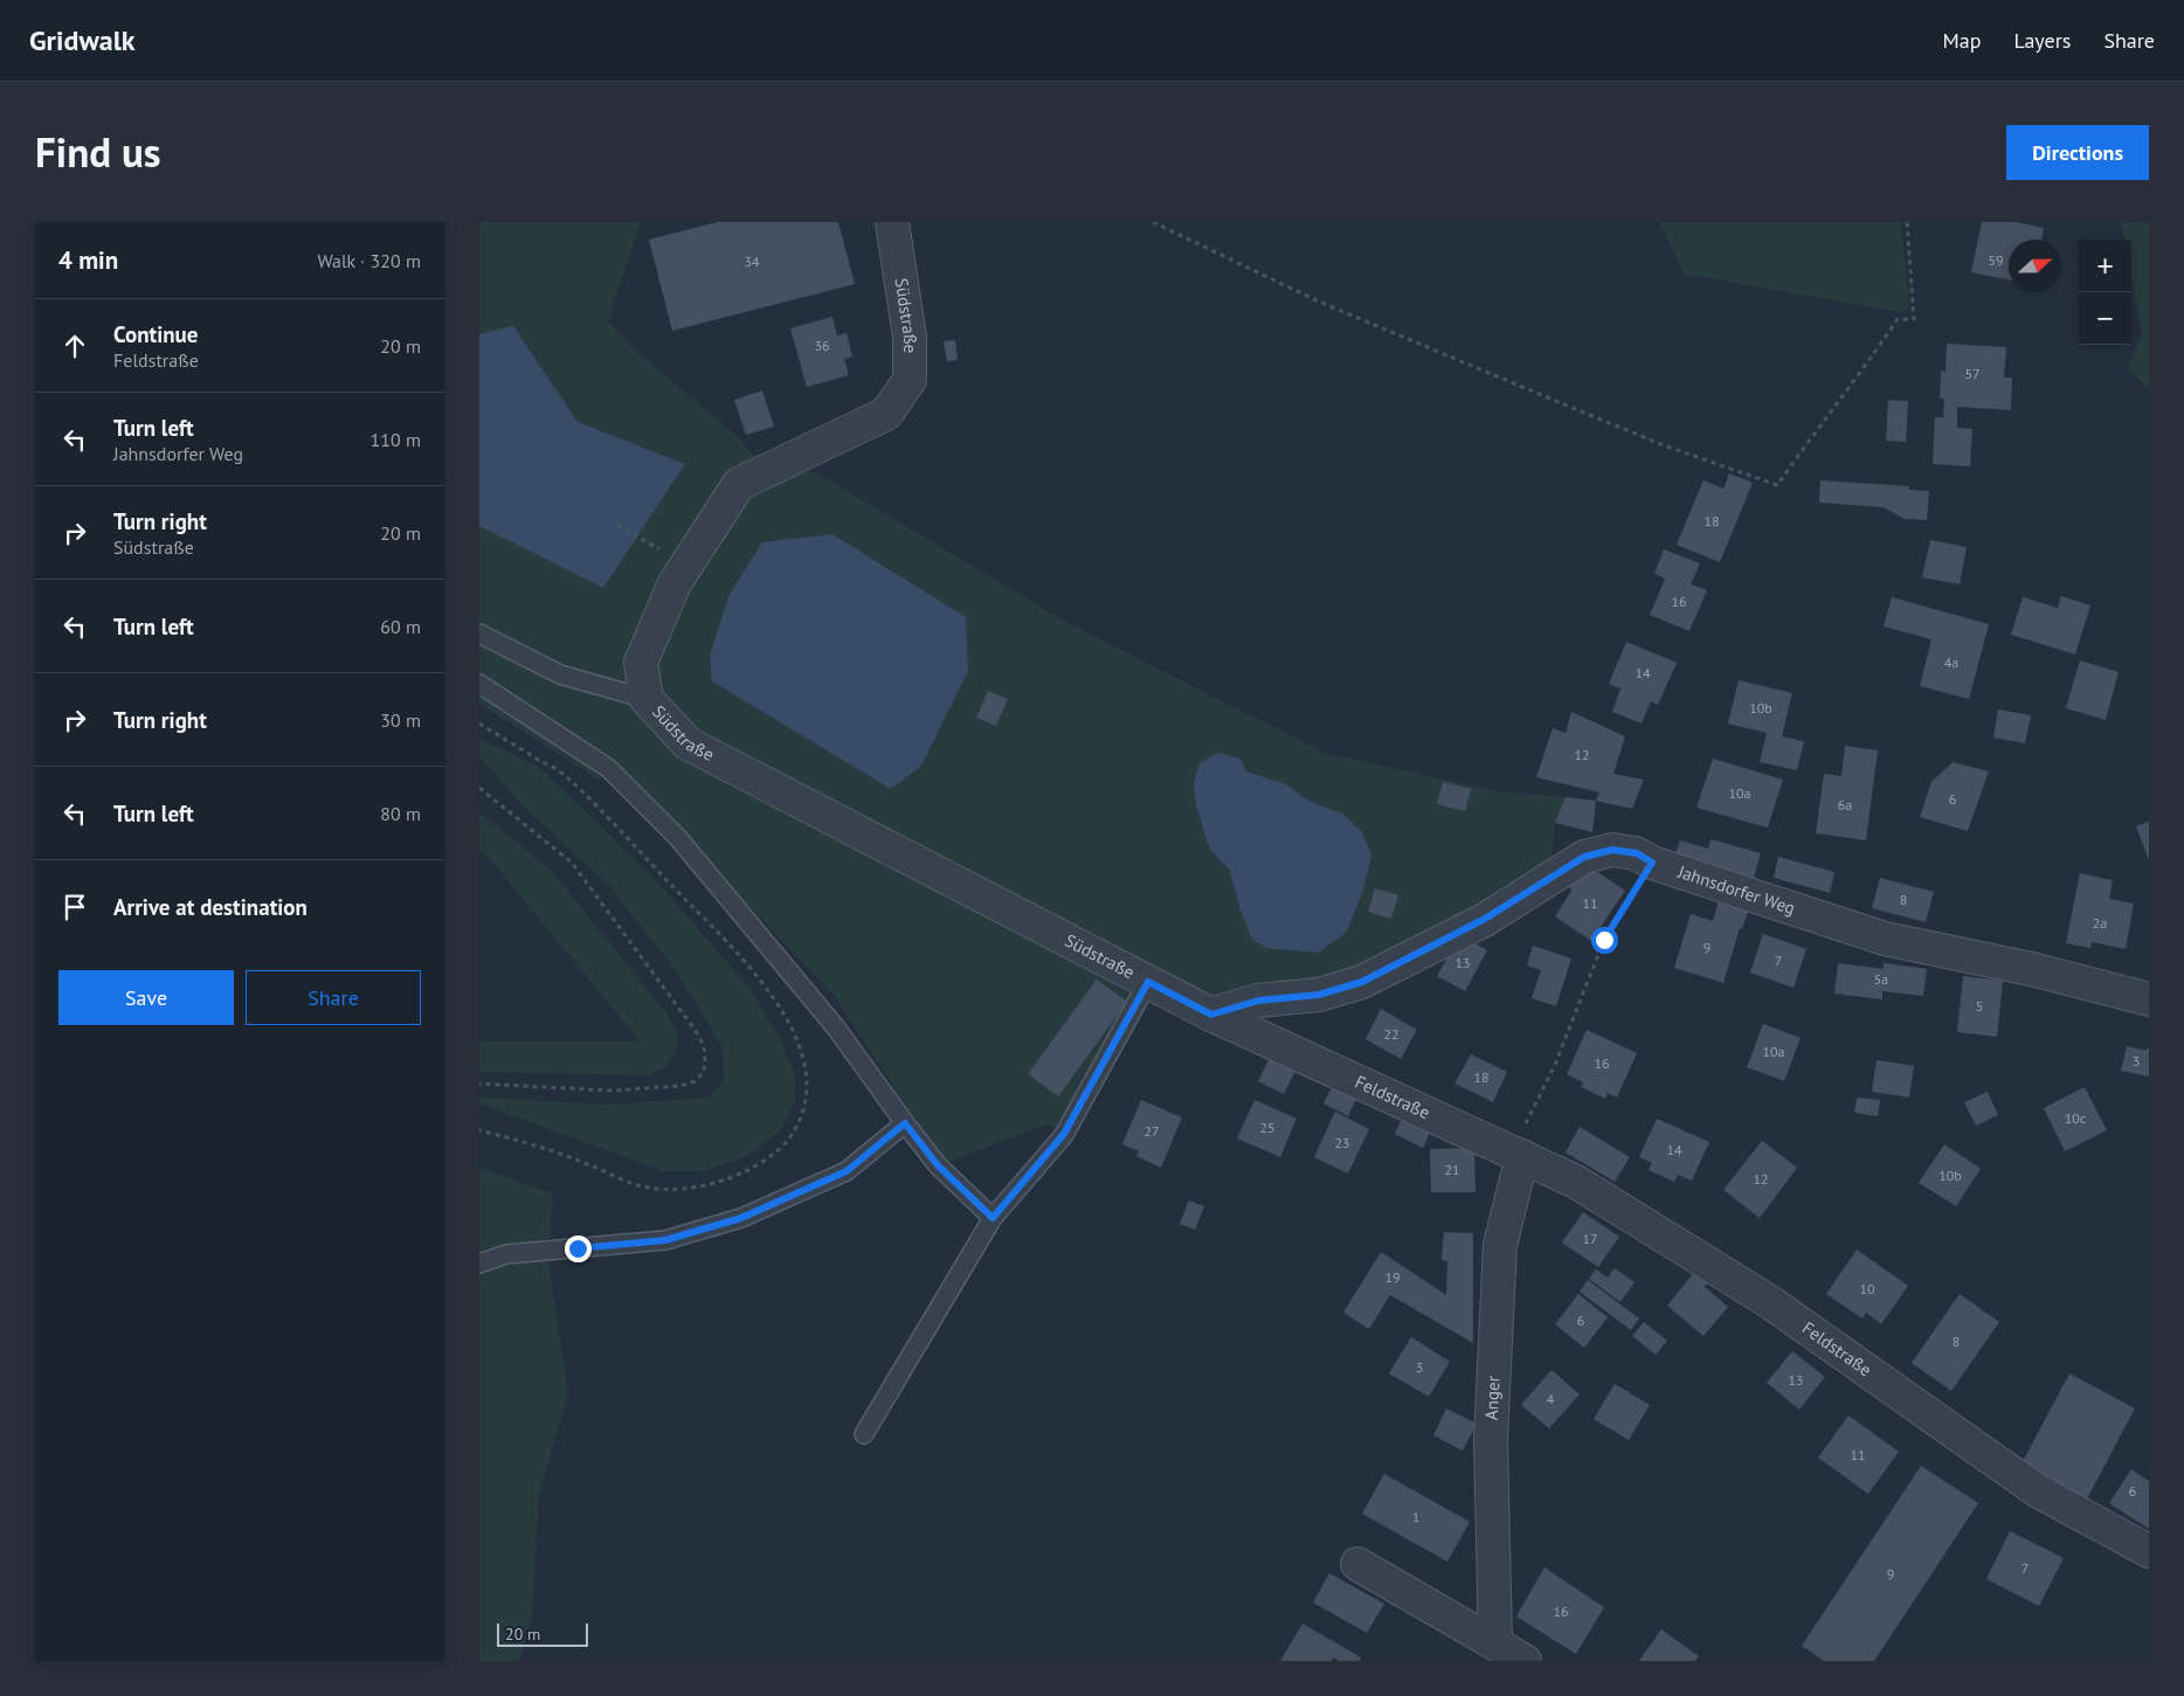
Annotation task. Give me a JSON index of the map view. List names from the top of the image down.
{
  "streets": {
    "street": [
      "Südstraße",
      "Jahnsdorfer Weg",
      "Feldstraße",
      "Anger"
    ]
  },
  "crossings": [
    ["Südstraße", "Jahnsdorfer Weg"],
    ["Südstraße", "Feldstraße"],
    ["Feldstraße", "Anger"]
  ],
  "house_numbers": [
    "59",
    "34",
    "36",
    "57",
    "18",
    "16",
    "4a",
    "14",
    "10b",
    "12",
    "10a",
    "6",
    "6a",
    "8",
    "11",
    "2a",
    "9",
    "7",
    "13",
    "5a",
    "5",
    "22",
    "10a",
    "3",
    "16",
    "18",
    "10c",
    "25",
    "27",
    "23",
    "14",
    "21",
    "10b",
    "12",
    "17",
    "19",
    "10",
    "6",
    "8",
    "3",
    "13",
    "4",
    "11",
    "6",
    "1",
    "7",
    "9",
    "16"
  ],
  "scale_bar": "20 m",
  "north": "right",
  "page": {
    "header": "Gridwalk",
    "nav": ["Map", "Layers", "Share"],
    "title": "Find us",
    "buttons": [
      "Directions",
      ["Save", "Share"]
    ],
    "heading": ["4 min", "Walk · 320 m"],
    "map_buttons": ["+", "−"],
    "list": [
      ["Continue", "Feldstraße", "20 m"],
      ["Turn left", "Jahnsdorfer Weg", "110 m"],
      ["Turn right", "Südstraße", "20 m"],
      ["Turn left", "60 m"],
      ["Turn right", "30 m"],
      ["Turn left", "80 m"],
      "Arrive at destination"
    ],
    "scale": "20 m"
  }
}
